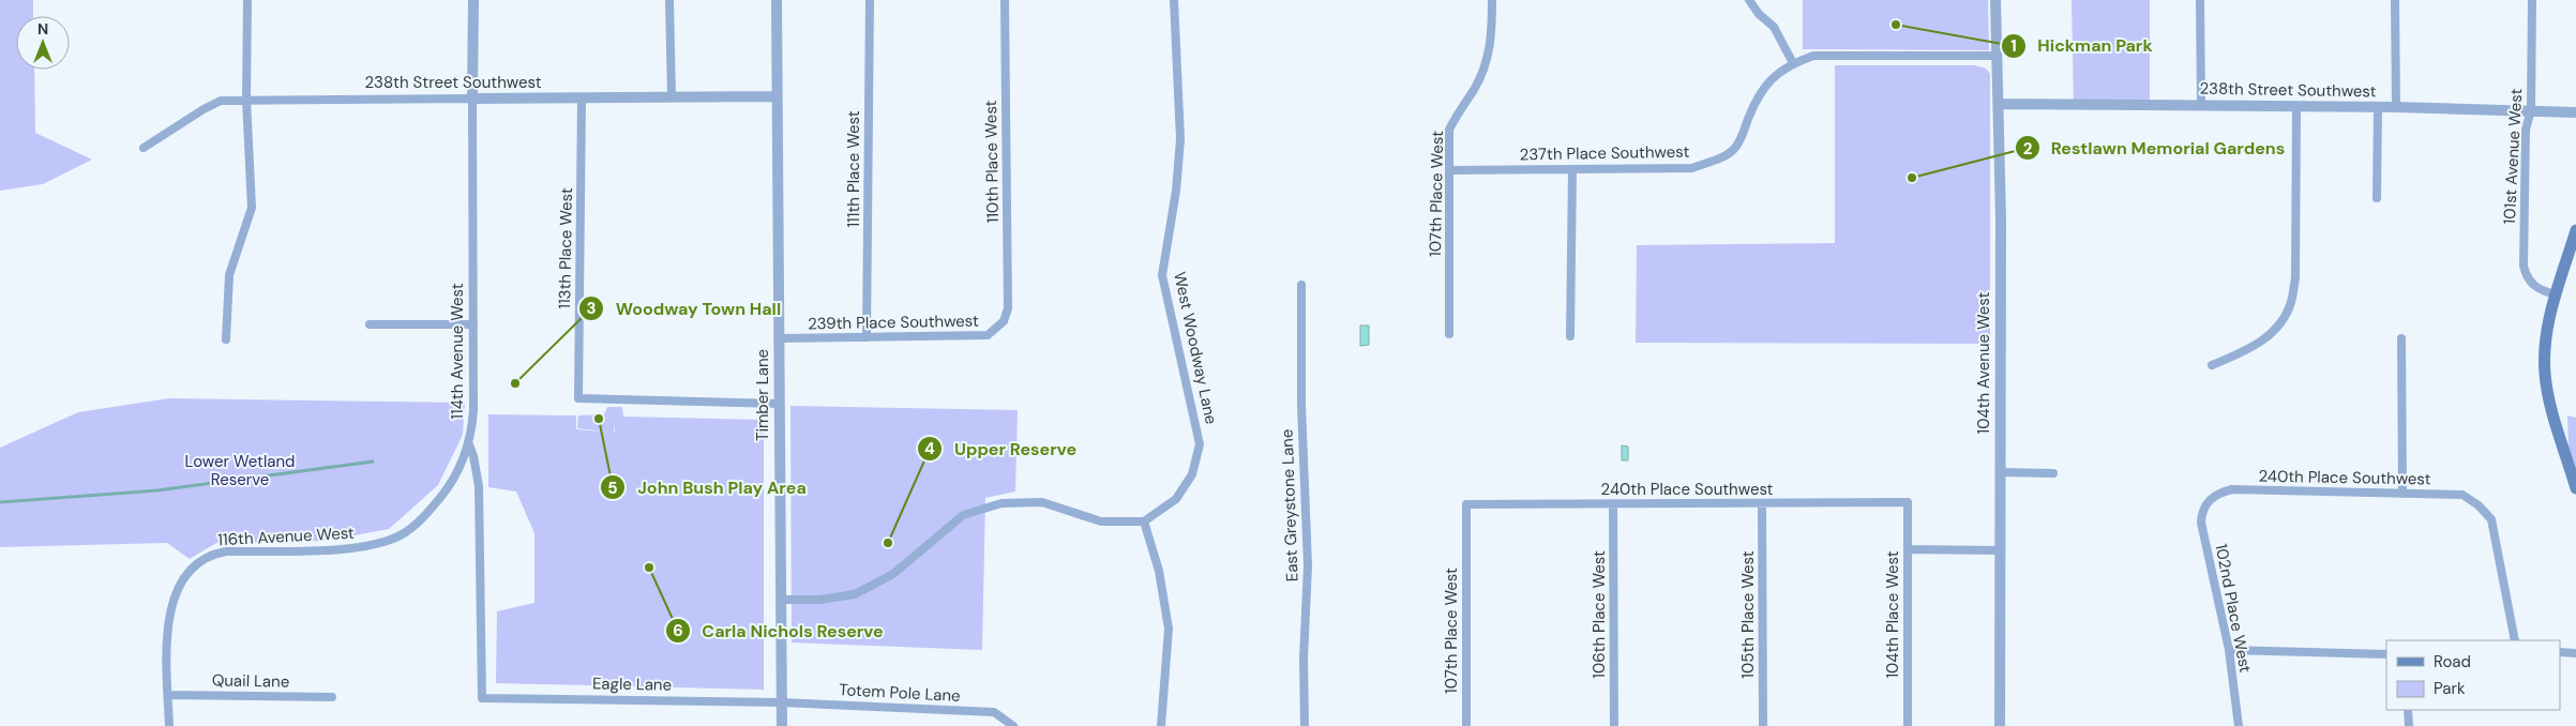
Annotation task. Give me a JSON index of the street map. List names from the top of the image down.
{
  "streets": {
    "street": [
      "238th Street Southwest",
      "237th Place Southwest",
      "101st Avenue West",
      "110th Place West",
      "111th Place West",
      "107th Place West",
      "113th Place West",
      "239th Place Southwest",
      "West Woodway Lane",
      "114th Avenue West",
      "104th Avenue West",
      "Timber Lane",
      "240th Place Southwest",
      "East Greystone Lane",
      "116th Avenue West",
      "102nd Place West",
      "106th Place West",
      "105th Place West",
      "104th Place West",
      "Quail Lane",
      "Eagle Lane",
      "Totem Pole Lane"
    ]
  },
  "crossings": [
    ["238th Street Southwest", "101st Avenue West"],
    ["238th Street Southwest", "113th Place West"],
    ["238th Street Southwest", "114th Avenue West"],
    ["238th Street Southwest", "104th Avenue West"],
    ["238th Street Southwest", "Timber Lane"],
    ["237th Place Southwest", "107th Place West"],
    ["237th Place Southwest", "104th Avenue West"],
    ["110th Place West", "239th Place Southwest"],
    ["111th Place West", "239th Place Southwest"],
    ["107th Place West", "240th Place Southwest"],
    ["113th Place West", "Timber Lane"],
    ["239th Place Southwest", "Timber Lane"],
    ["114th Avenue West", "116th Avenue West"],
    ["114th Avenue West", "Eagle Lane"],
    ["Timber Lane", "Eagle Lane"],
    ["Timber Lane", "Totem Pole Lane"],
    ["240th Place Southwest", "102nd Place West"],
    ["240th Place Southwest", "106th Place West"],
    ["240th Place Southwest", "105th Place West"],
    ["240th Place Southwest", "104th Place West"],
    ["116th Avenue West", "Quail Lane"],
    ["Eagle Lane", "Totem Pole Lane"]
  ],
  "parks": ["Lower Wetland Reserve"],
  "places": [
    "Hickman Park",
    "Restlawn Memorial Gardens",
    "Woodway Town Hall",
    "John Bush Play Area",
    "Upper Reserve",
    "Carla Nichols Reserve"
  ],
  "legend": ["Road", "Park"],
  "north": "top"
}
